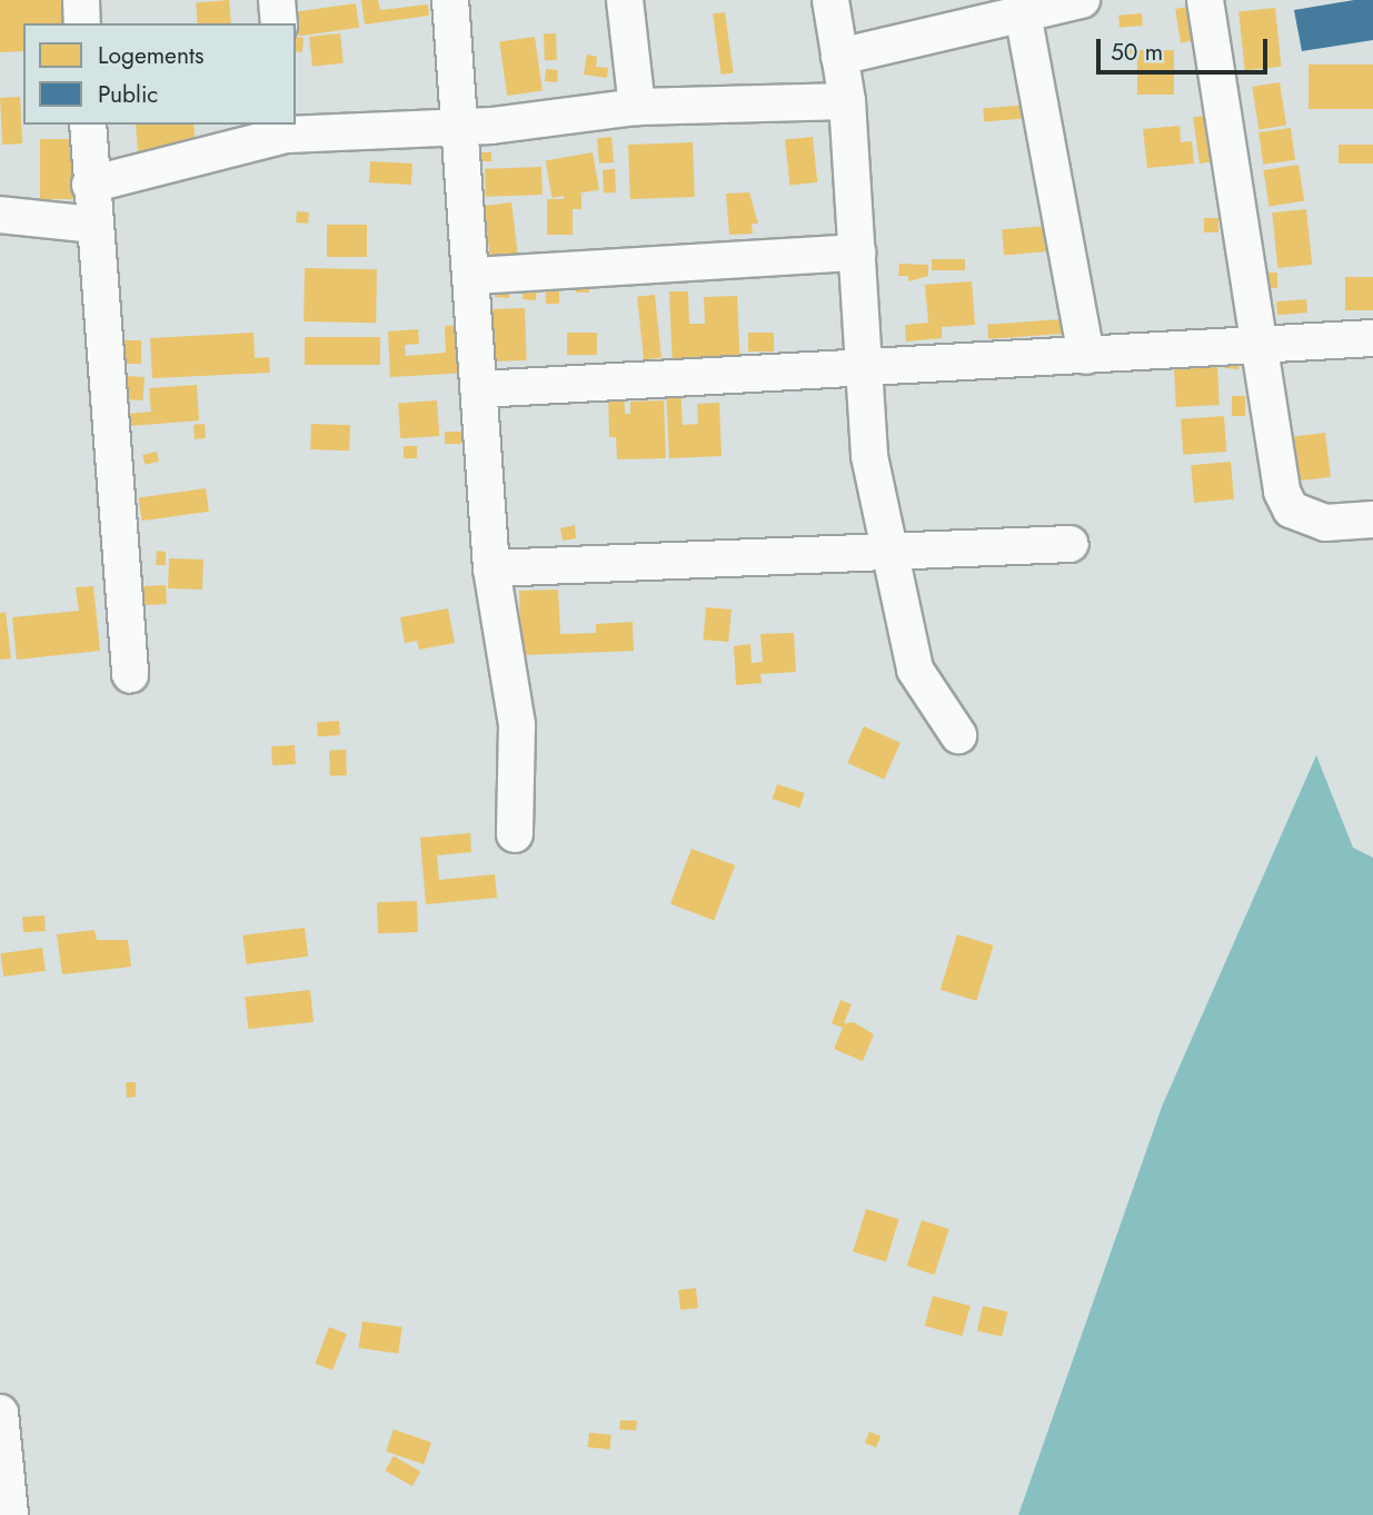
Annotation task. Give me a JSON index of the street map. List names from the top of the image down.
{
  "legend": ["Logements", "Public"],
  "scale_bar": "50 m"
}
